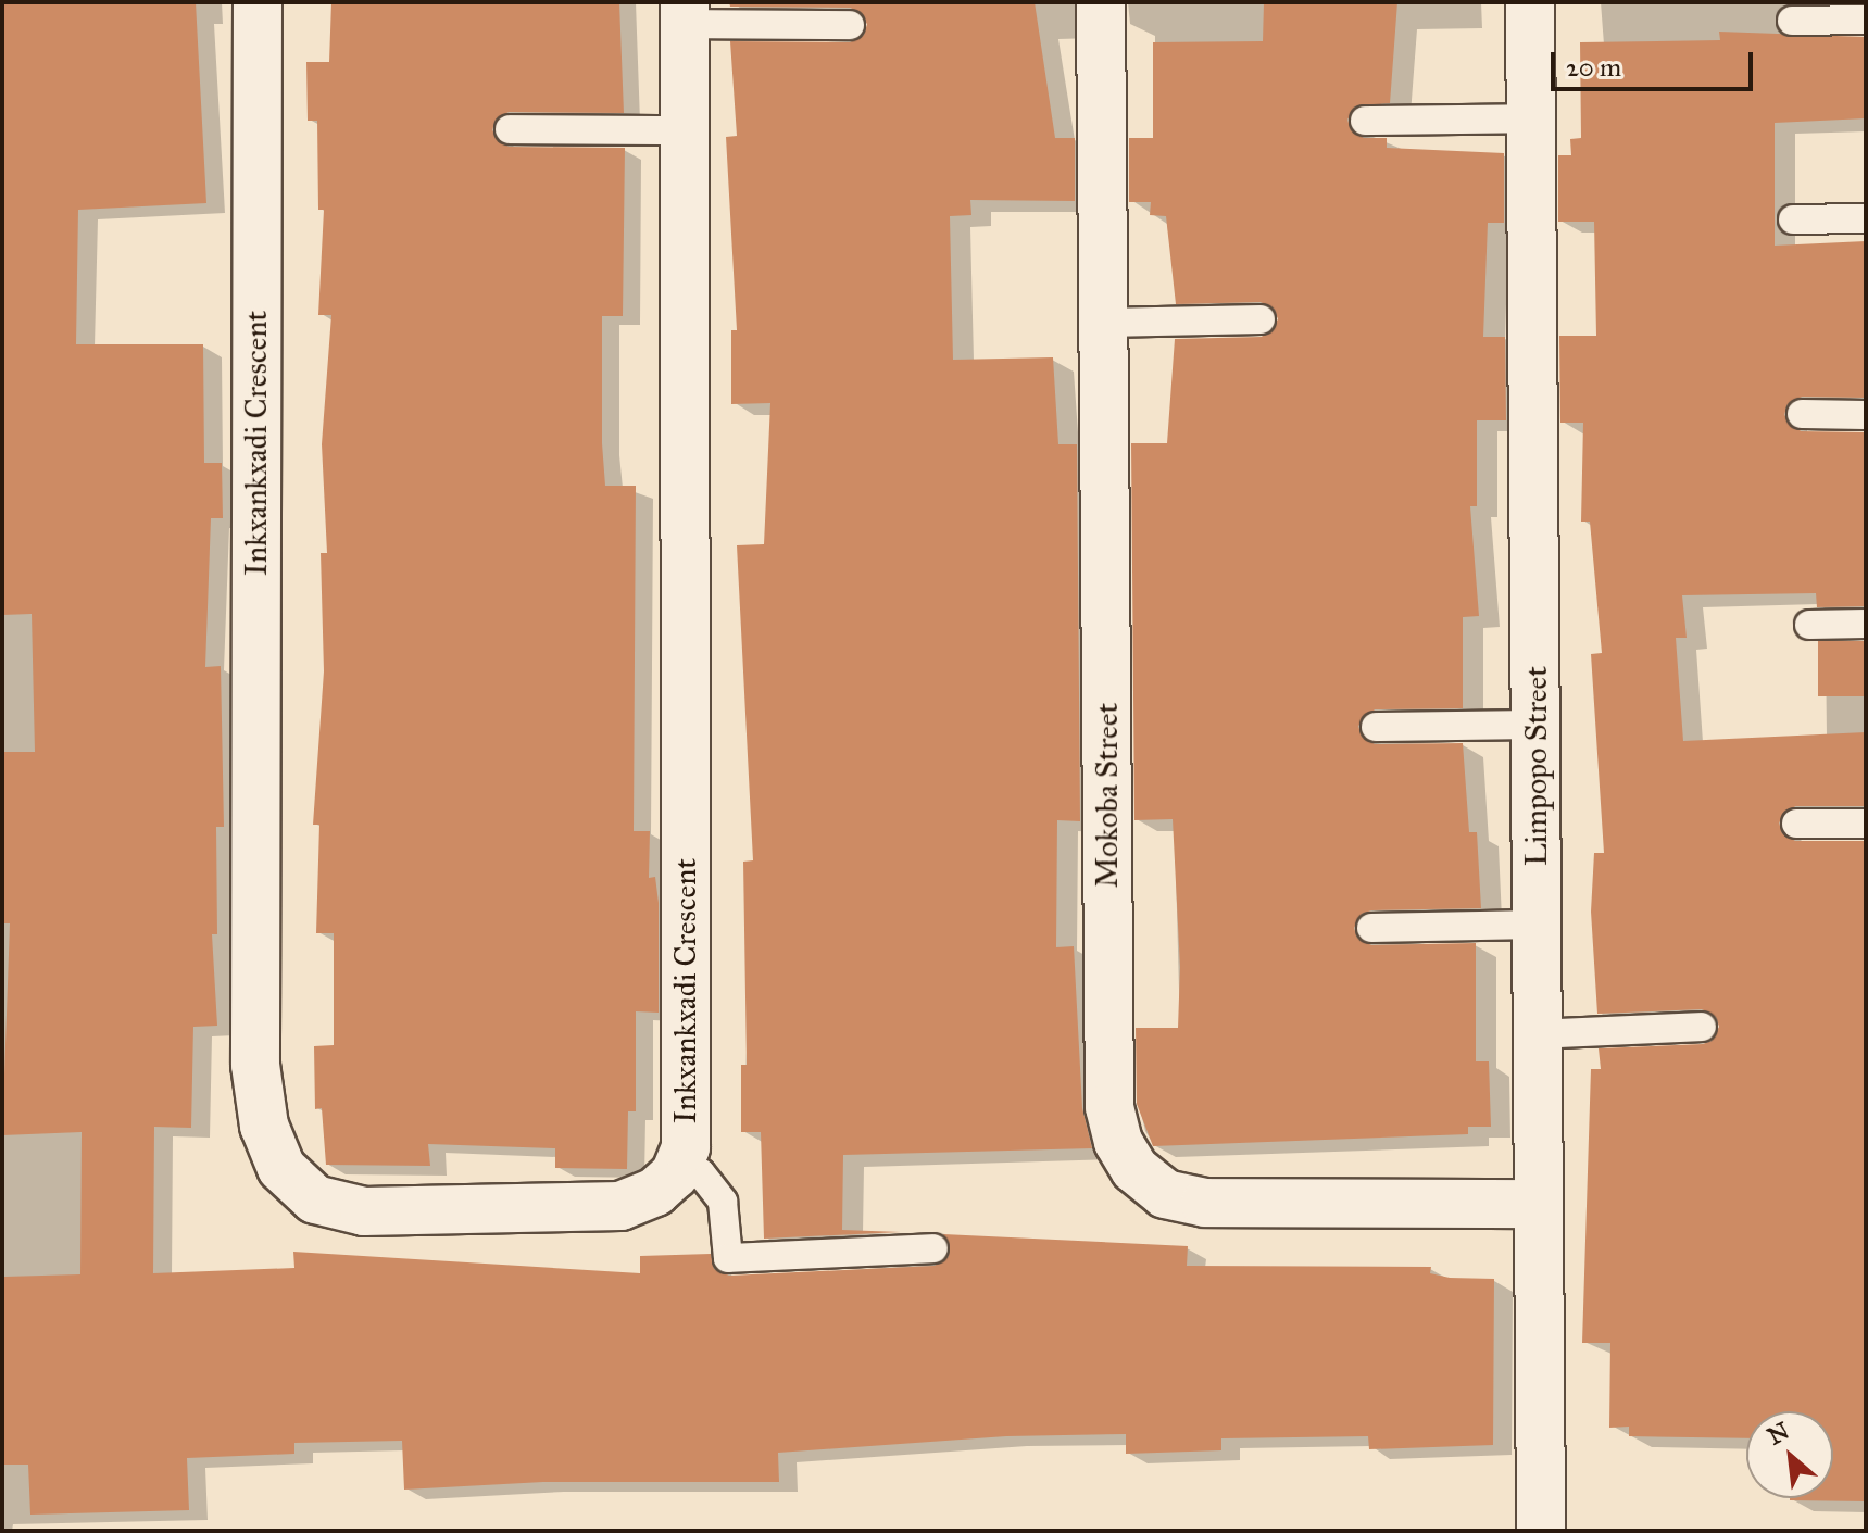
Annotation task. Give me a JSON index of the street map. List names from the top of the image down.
{
  "streets": {
    "street": ["Inkxankxadi Crescent", "Limpopo Street", "Mokoba Street"]
  },
  "crossings": [
    ["Limpopo Street", "Mokoba Street"]
  ],
  "scale_bar": "20 m",
  "north": "top left"
}
